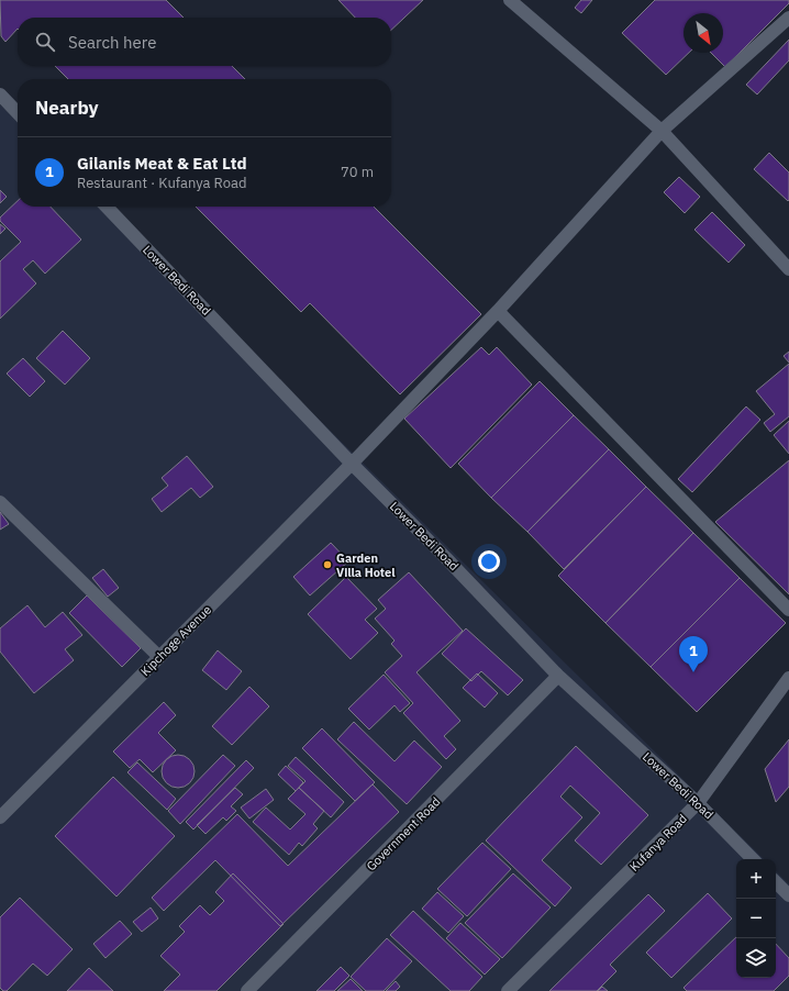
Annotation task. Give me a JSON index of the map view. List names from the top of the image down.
{
  "streets": {
    "street": [
      "Lower Bedi Road",
      "Kipchoge Avenue",
      "Government Road",
      "Kufanya Road"
    ]
  },
  "crossings": [
    ["Lower Bedi Road", "Kipchoge Avenue"],
    ["Lower Bedi Road", "Government Road"],
    ["Lower Bedi Road", "Kufanya Road"]
  ],
  "places": ["Garden Villa Hotel"],
  "north": "bottom right",
  "page": {
    "search": "Search here",
    "heading": "Nearby",
    "list": [
      {
        "mark": "1",
        "name": "Gilanis Meat & Eat Ltd",
        "note": "Restaurant · Kufanya Road",
        "value": "70 m"
      }
    ],
    "pins": "1",
    "map_buttons": ["+", "−"]
  }
}
